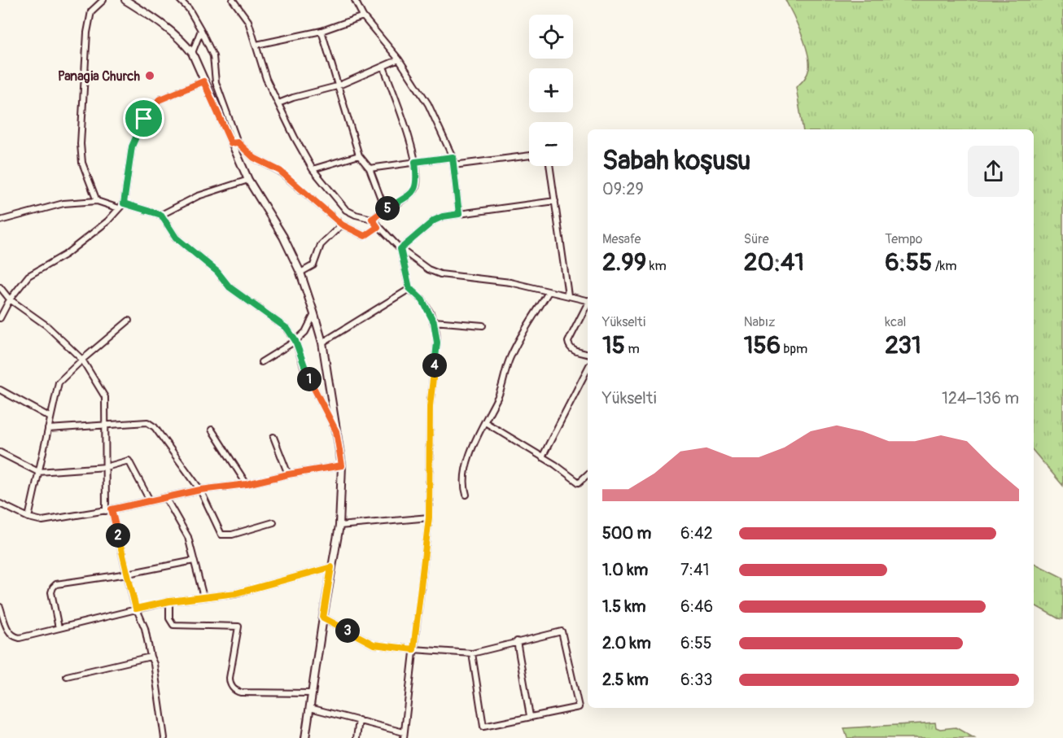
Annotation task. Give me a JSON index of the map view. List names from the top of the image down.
{
  "places": ["Panagia Church"],
  "page": {
    "map_buttons": ["+", "−"],
    "heading": ["Sabah koşusu", "09:29"],
    "pins": [
      "5",
      "4",
      "1",
      "2",
      "3"
    ],
    "stats": [
      ["Mesafe", "2.99 km"],
      ["Süre", "20:41"],
      ["Tempo", "6:55 /km"],
      ["Yükselti", "15 m"],
      ["Nabız", "156 bpm"],
      ["kcal", "231"]
    ],
    "chart": ["Yükselti", "124–136 m"],
    "list": [
      {
        "name": "500 m",
        "note": "6:42"
      },
      {
        "name": "1.0 km",
        "note": "7:41"
      },
      {
        "name": "1.5 km",
        "note": "6:46"
      },
      {
        "name": "2.0 km",
        "note": "6:55"
      },
      {
        "name": "2.5 km",
        "note": "6:33"
      }
    ]
  }
}
